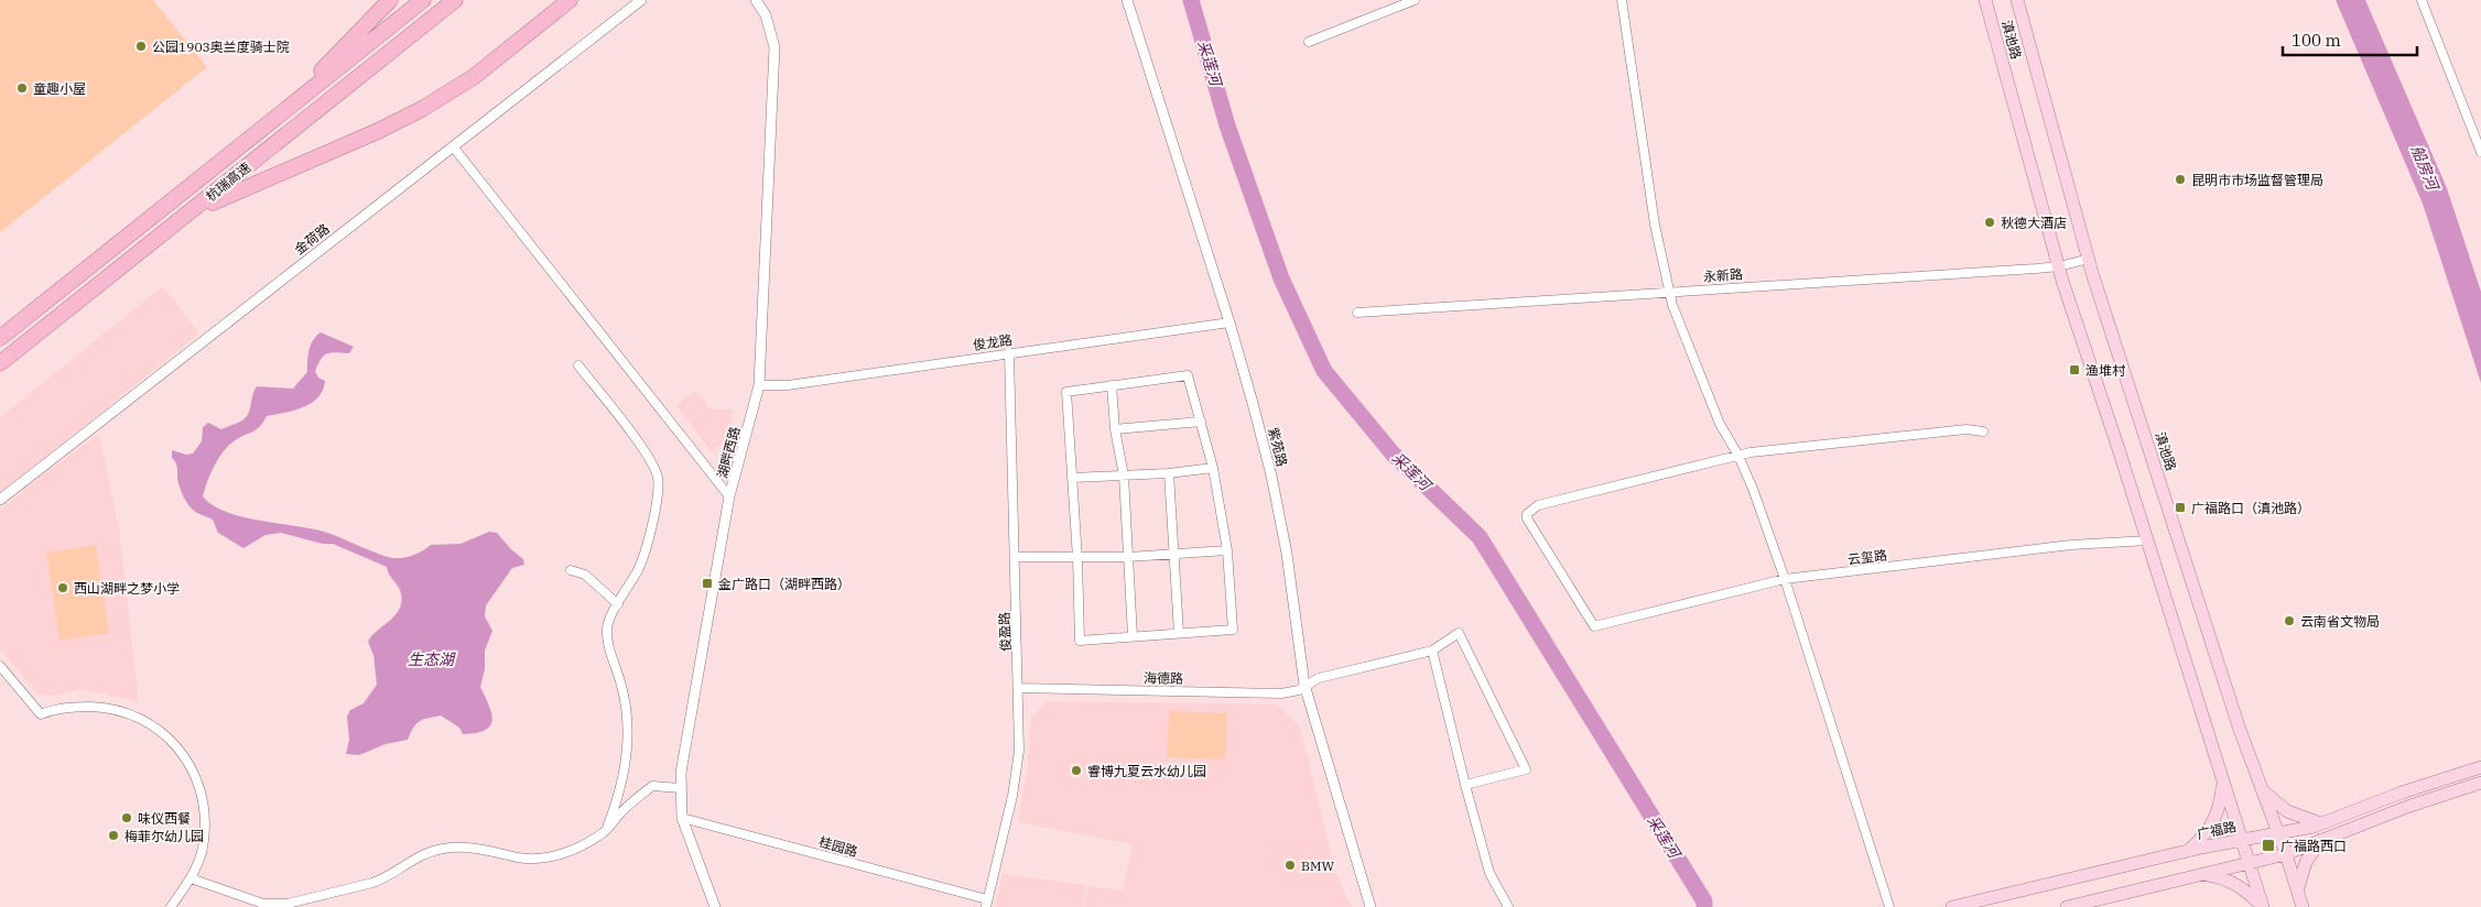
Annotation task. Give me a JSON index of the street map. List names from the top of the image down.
{
  "streets": {
    "highway": ["杭瑞高速"],
    "main road": ["滇池路", "广福路"],
    "street": [
      "金荷路",
      "永新路",
      "俊龙路",
      "紫苑路",
      "湖畔西路",
      "云玺路",
      "俊盈路",
      "海德路",
      "桂园路"
    ]
  },
  "crossings": [
    ["滇池路", "永新路"],
    ["滇池路", "云玺路"],
    ["滇池路", "广福路"],
    ["俊龙路", "紫苑路"],
    ["俊龙路", "湖畔西路"],
    ["俊龙路", "俊盈路"],
    ["紫苑路", "海德路"],
    ["湖畔西路", "桂园路"],
    ["俊盈路", "海德路"],
    ["俊盈路", "桂园路"]
  ],
  "water": ["采莲河", "船房河", "生态湖"],
  "places": {
    "other": [
      "公园1903奥兰度骑士院",
      "童趣小屋",
      "昆明市市场监督管理局",
      "秋德大酒店",
      "西山湖畔之梦小学",
      "云南省文物局",
      "睿博九夏云水幼儿园",
      "味仪西餐",
      "梅菲尔幼儿园",
      "BMW"
    ],
    "transit": [
      "渔堆村",
      "广福路口（滇池路）",
      "金广路口（湖畔西路）",
      "广福路西口"
    ]
  },
  "scale_bar": "100 m"
}
